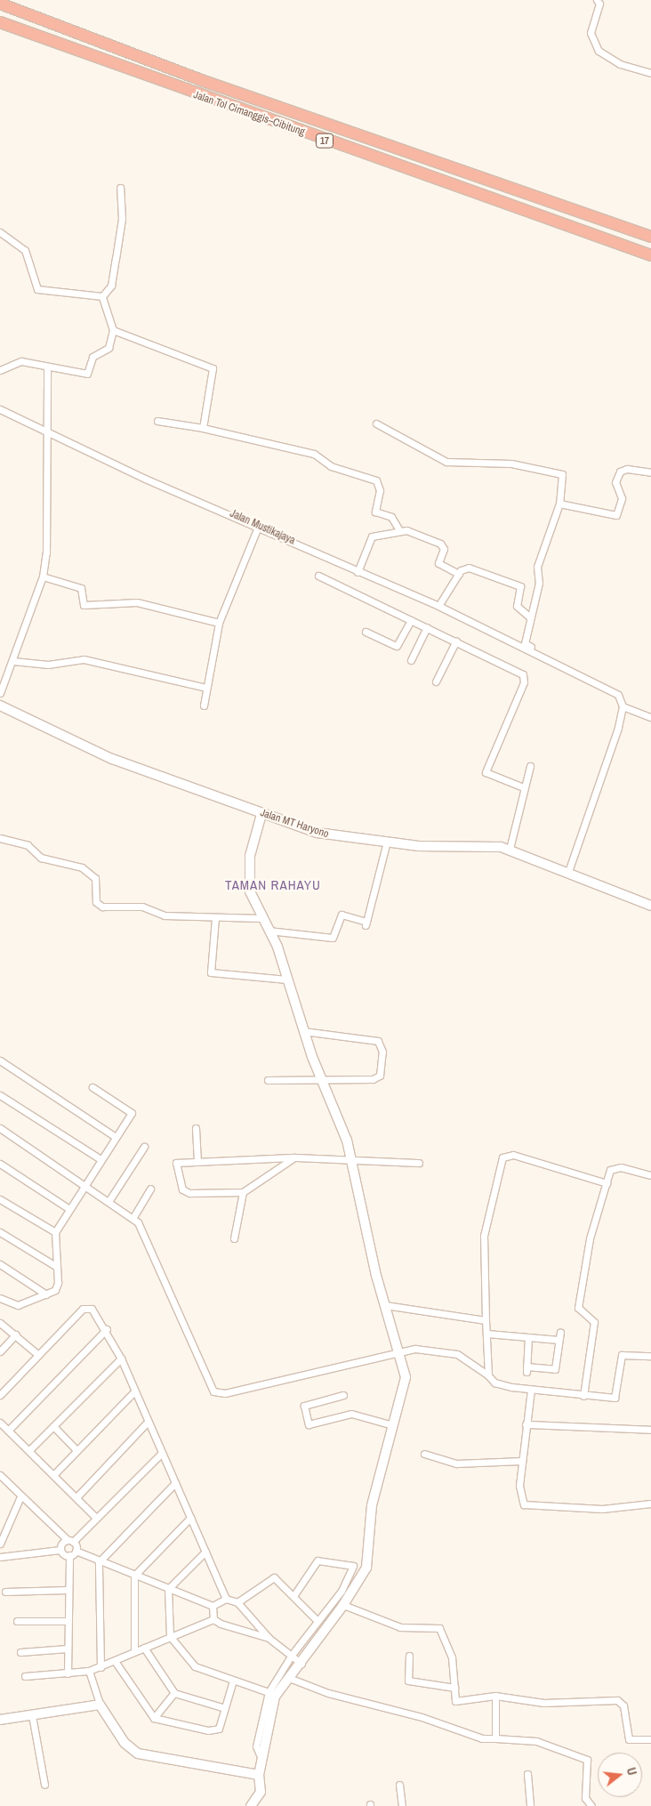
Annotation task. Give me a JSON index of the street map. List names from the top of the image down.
{
  "streets": {
    "highway": ["Jalan Tol Cimanggis–Cibitung", "17"],
    "street": ["Jalan Mustikajaya", "Jalan MT Haryono"]
  },
  "districts": ["TAMAN RAHAYU"],
  "north": "right"
}
